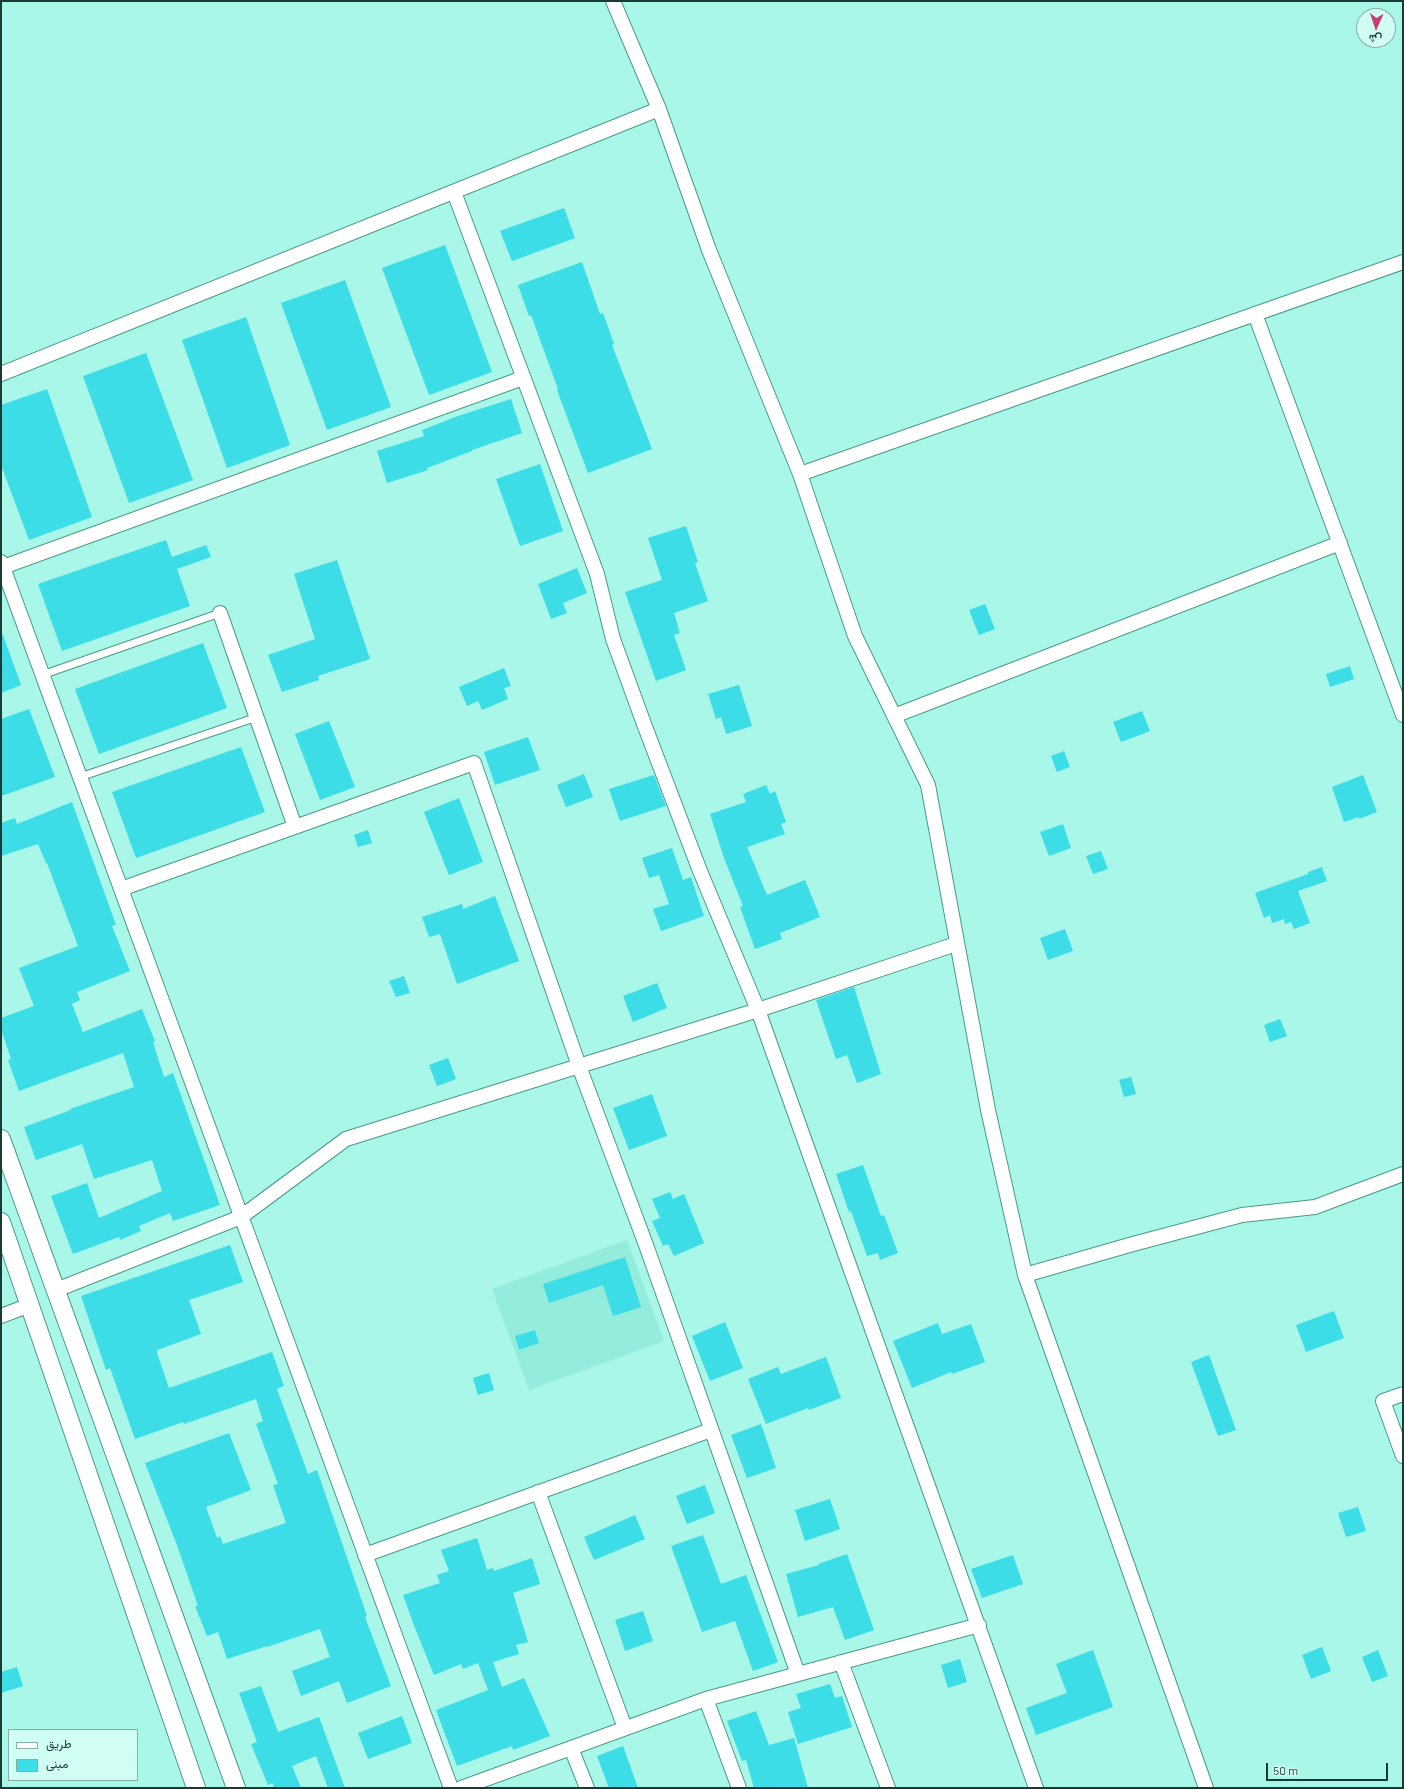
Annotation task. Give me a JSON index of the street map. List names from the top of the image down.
{
  "legend": ["طريق", "مبنى"],
  "scale_bar": "50 m",
  "north": "bottom"
}
